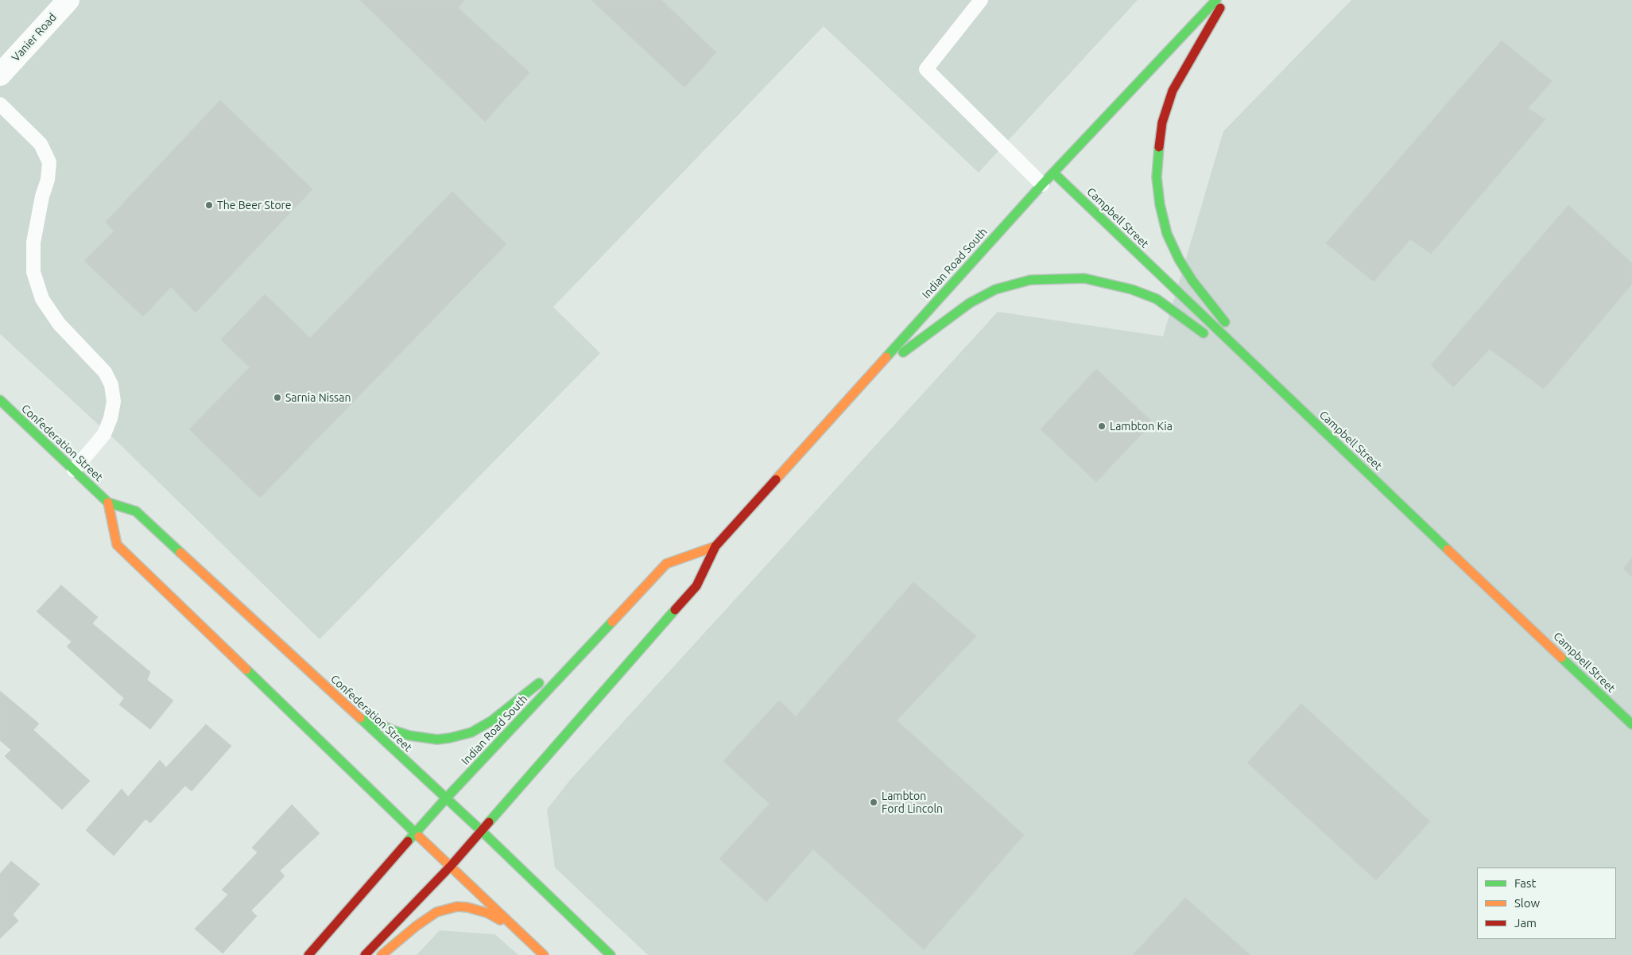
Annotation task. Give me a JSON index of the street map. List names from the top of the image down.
{
  "streets": {
    "main road": ["Campbell Street", "Indian Road South", "Confederation Street"],
    "street": ["Vanier Road"]
  },
  "crossings": [
    ["Campbell Street", "Indian Road South"],
    ["Indian Road South", "Confederation Street"]
  ],
  "places": [
    "The Beer Store",
    "Sarnia Nissan",
    "Lambton Kia",
    "Lambton Ford Lincoln"
  ],
  "legend": ["Fast", "Slow", "Jam"]
}
